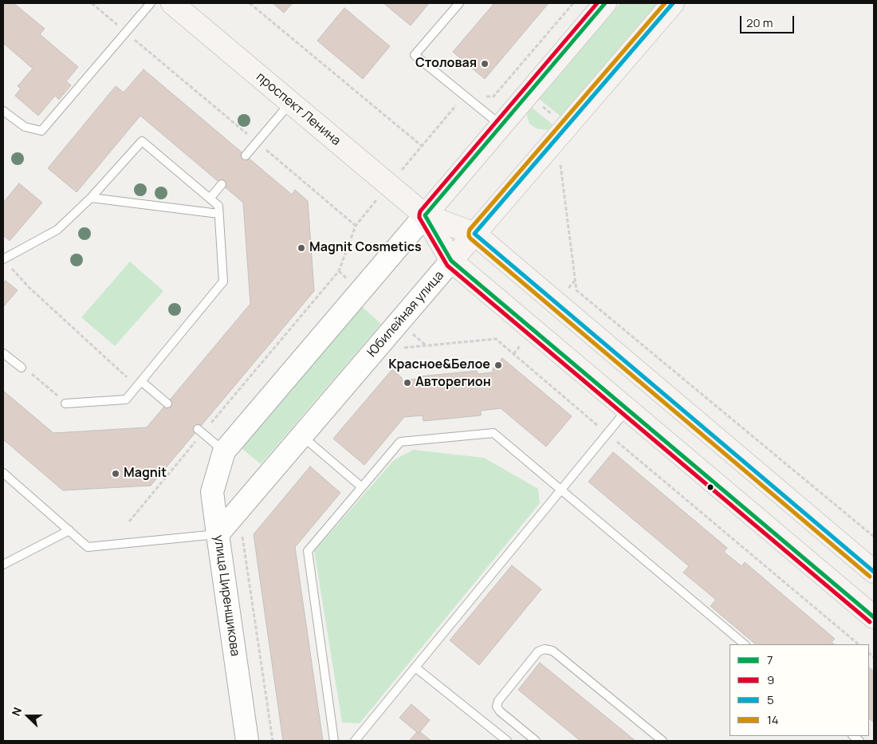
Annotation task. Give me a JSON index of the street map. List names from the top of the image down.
{
  "streets": {
    "main road": ["проспект Ленина", "Юбилейная улица"],
    "street": ["улица Циренщикова"]
  },
  "crossings": [
    ["проспект Ленина", "Юбилейная улица"],
    ["Юбилейная улица", "улица Циренщикова"]
  ],
  "places": [
    "Столовая",
    "Magnit Cosmetics",
    "Красное&Белое",
    "Авторегион",
    "Magnit"
  ],
  "lines": [
    "transit line 7",
    "transit line 9",
    "transit line 5",
    "transit line 14"
  ],
  "legend": [
    "7",
    "9",
    "5",
    "14"
  ],
  "scale_bar": "20 m",
  "north": "left"
}
